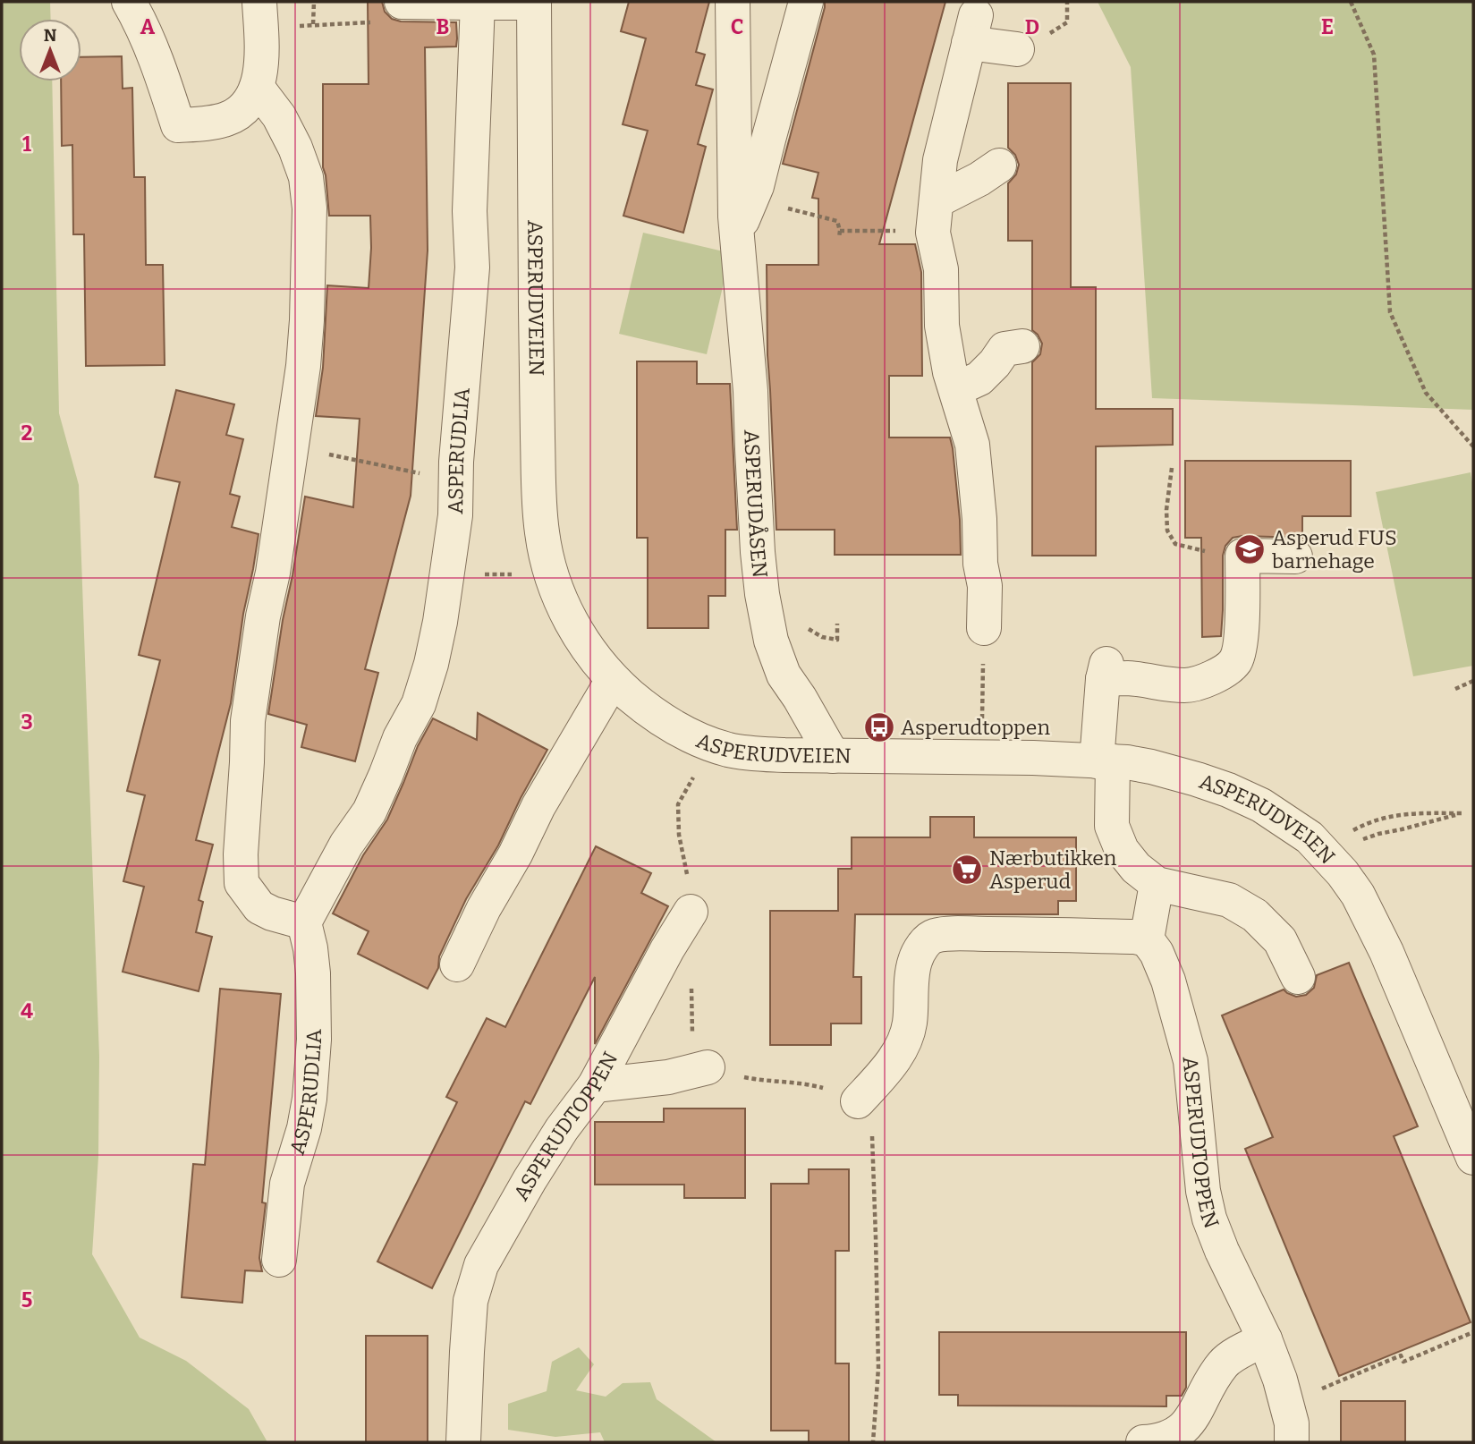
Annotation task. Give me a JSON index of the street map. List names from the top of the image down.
{
  "streets": {
    "street": [
      "ASPERUDVEIEN",
      "ASPERUDLIA",
      "ASPERUDÅSEN",
      "ASPERUDTOPPEN"
    ]
  },
  "crossings": [
    ["ASPERUDVEIEN", "ASPERUDÅSEN"]
  ],
  "places": {
    "school or university": ["Asperud FUS barnehage"],
    "bus stop": ["Asperudtoppen"],
    "supermarket": ["Nærbutikken Asperud"]
  },
  "north": "top",
  "grid": {
    "columns": [
      "A",
      "B",
      "C",
      "D",
      "E"
    ],
    "rows": [
      "1",
      "2",
      "3",
      "4",
      "5"
    ]
  }
}
